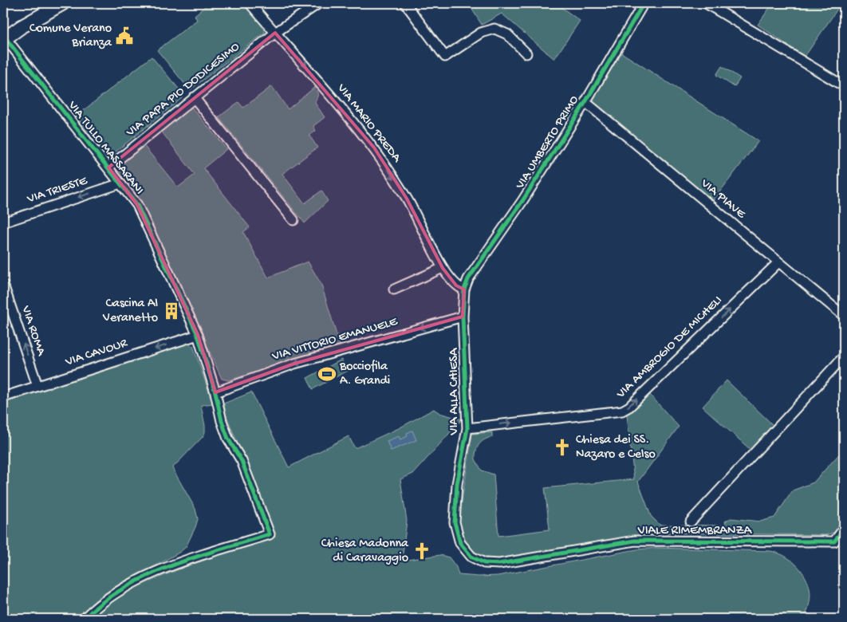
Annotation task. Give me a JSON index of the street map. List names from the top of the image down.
{
  "streets": {
    "street": [
      "VIA PAPA PIO DODICESIMO",
      "VIA MARIO PREDA",
      "VIA UMBERTO PRIMO",
      "VIA TULLO MASSARANI",
      "VIA TRIESTE",
      "VIA PIAVE",
      "VIA ROMA",
      "VIA VITTORIO EMANUELE",
      "VIA AMBROGIO DE MICHELI",
      "VIA CAVOUR",
      "VIA ALLA CHIESA",
      "VIALE RIMEMBRANZA"
    ]
  },
  "crossings": [
    ["VIA PAPA PIO DODICESIMO", "VIA MARIO PREDA"],
    ["VIA PAPA PIO DODICESIMO", "VIA TULLO MASSARANI"],
    ["VIA MARIO PREDA", "VIA UMBERTO PRIMO"],
    ["VIA MARIO PREDA", "VIA ALLA CHIESA"],
    ["VIA UMBERTO PRIMO", "VIA PIAVE"],
    ["VIA UMBERTO PRIMO", "VIA ALLA CHIESA"],
    ["VIA TULLO MASSARANI", "VIA TRIESTE"],
    ["VIA TULLO MASSARANI", "VIA VITTORIO EMANUELE"],
    ["VIA TULLO MASSARANI", "VIA CAVOUR"],
    ["VIA PIAVE", "VIA AMBROGIO DE MICHELI"],
    ["VIA ROMA", "VIA CAVOUR"],
    ["VIA VITTORIO EMANUELE", "VIA ALLA CHIESA"],
    ["VIA AMBROGIO DE MICHELI", "VIA ALLA CHIESA"],
    ["VIA ALLA CHIESA", "VIALE RIMEMBRANZA"]
  ],
  "one_way": [
    "VIA MARIO PREDA",
    "VIA TRIESTE",
    "VIA ROMA",
    "VIA VITTORIO EMANUELE",
    "VIA AMBROGIO DE MICHELI",
    "VIA CAVOUR"
  ],
  "places": {
    "public building": ["Comune Verano Brianza"],
    "building": ["Cascina Al Veranetto"],
    "sports": ["Bocciofila A. Grandi"],
    "church": ["Chiesa dei SS. Nazaro e Celso", "Chiesa Madonna di Caravaggio"]
  }
}
